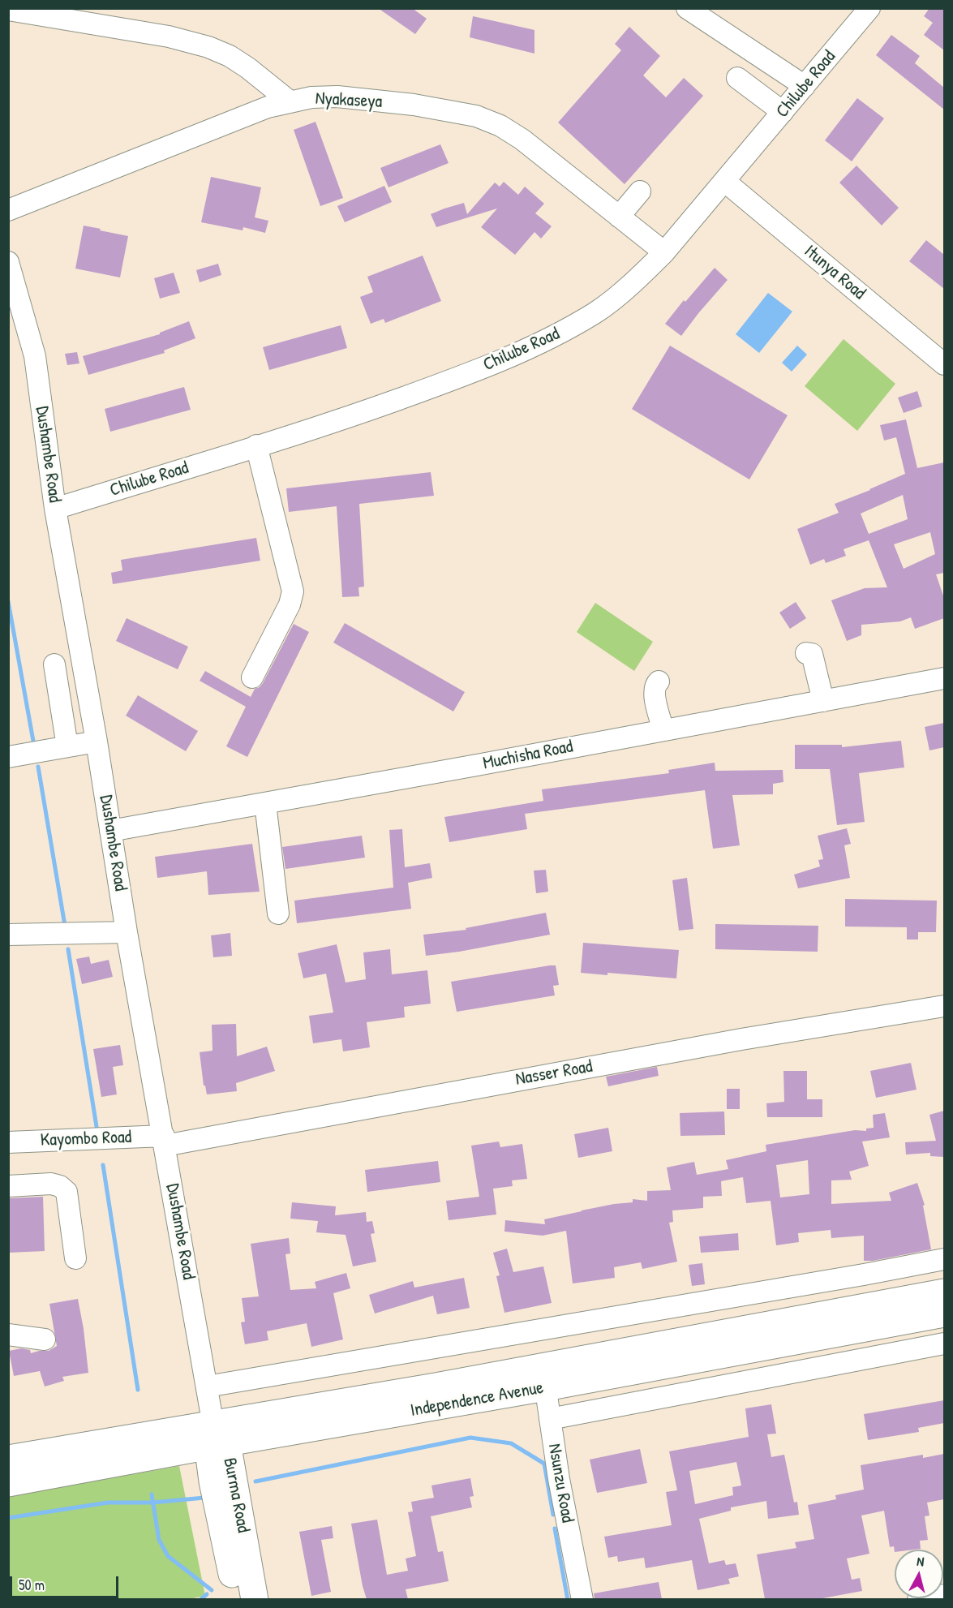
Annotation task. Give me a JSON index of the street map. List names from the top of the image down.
{
  "streets": {
    "main road": ["Independence Avenue", "Burma Road"],
    "street": [
      "Chilube Road",
      "Nyakaseya",
      "Itunya Road",
      "Dushambe Road",
      "Muchisha Road",
      "Nasser Road",
      "Kayombo Road",
      "Nsunzu Road"
    ]
  },
  "crossings": [
    ["Chilube Road", "Nyakaseya"],
    ["Chilube Road", "Itunya Road"],
    ["Chilube Road", "Dushambe Road"],
    ["Dushambe Road", "Muchisha Road"],
    ["Dushambe Road", "Nasser Road"],
    ["Dushambe Road", "Kayombo Road"],
    ["Dushambe Road", "Independence Avenue"],
    ["Dushambe Road", "Burma Road"],
    ["Nasser Road", "Kayombo Road"],
    ["Independence Avenue", "Nsunzu Road"],
    ["Independence Avenue", "Burma Road"]
  ],
  "scale_bar": "50 m",
  "north": "top"
}
